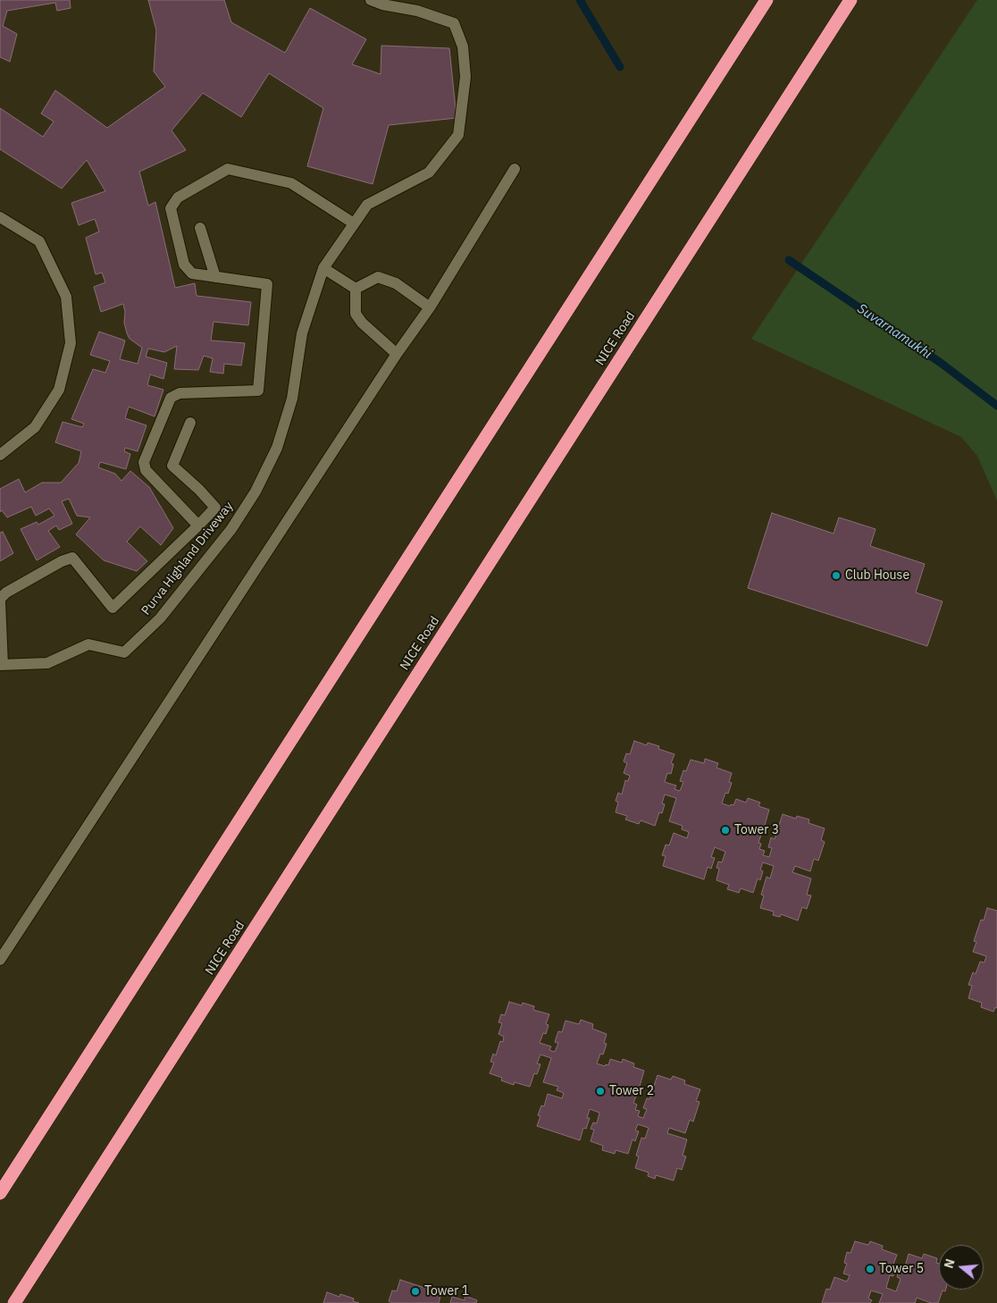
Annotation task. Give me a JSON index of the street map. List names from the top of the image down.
{
  "streets": {
    "highway": ["NICE Road"],
    "street": ["Purva Highland Driveway"]
  },
  "water": ["Suvarnamukhi"],
  "places": [
    "Club House",
    "Tower 3",
    "Tower 2",
    "Tower 5",
    "Tower 1"
  ],
  "north": "left"
}
